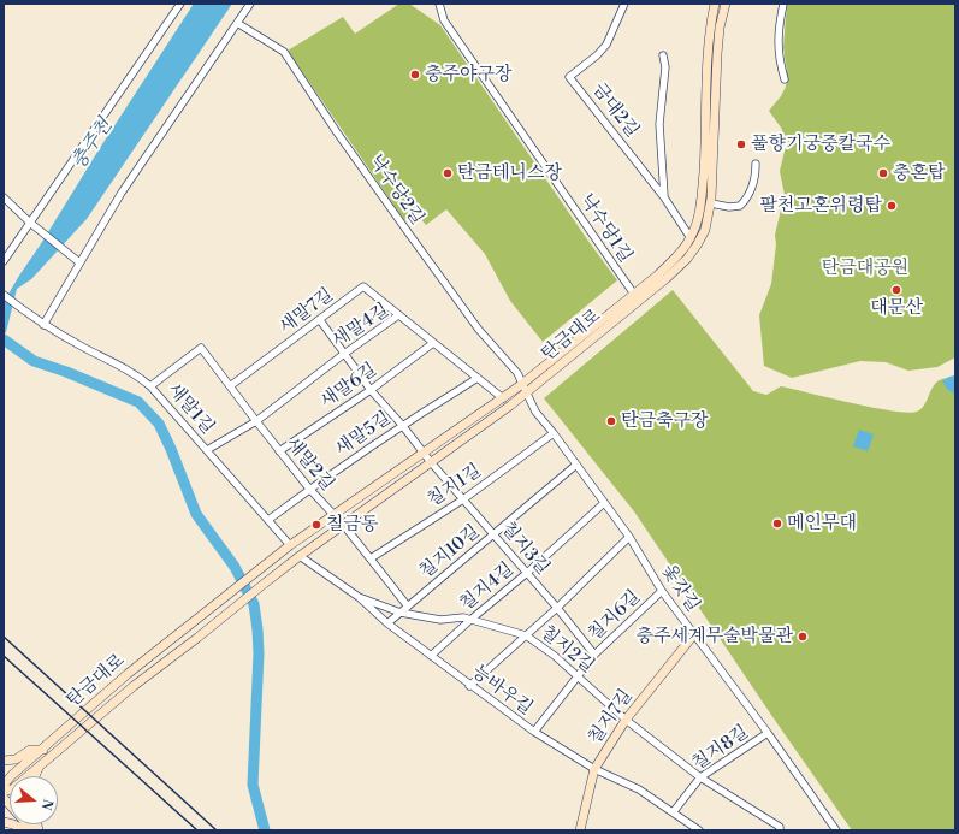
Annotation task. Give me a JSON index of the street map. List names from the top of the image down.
{
  "streets": {
    "main road": ["탄금대로", "칠지7길"],
    "street": [
      "금대2길",
      "낙수당2길",
      "낙수당1길",
      "새말7길",
      "새말4길",
      "새말6길",
      "새말1길",
      "새말5길",
      "새말2길",
      "칠지1길",
      "칠지3길",
      "칠지10길",
      "칠지4길",
      "옻갓길",
      "칠지6길",
      "칠지2길",
      "능바우길",
      "칠지8길"
    ]
  },
  "crossings": [
    ["금대2길", "탄금대로"],
    ["낙수당2길", "탄금대로"],
    ["낙수당2길", "옻갓길"],
    ["낙수당1길", "탄금대로"],
    ["새말7길", "새말4길"],
    ["새말7길", "새말2길"],
    ["새말7길", "칠지3길"],
    ["새말4길", "탄금대로"],
    ["새말4길", "새말6길"],
    ["새말4길", "새말1길"],
    ["새말4길", "새말5길"],
    ["새말4길", "새말2길"],
    ["새말4길", "칠지3길"],
    ["탄금대로", "새말1길"],
    ["탄금대로", "새말2길"],
    ["탄금대로", "칠지3길"],
    ["탄금대로", "옻갓길"],
    ["탄금대로", "능바우길"],
    ["새말6길", "새말2길"],
    ["새말6길", "칠지3길"],
    ["새말1길", "새말5길"],
    ["새말1길", "새말2길"],
    ["새말5길", "새말2길"],
    ["새말5길", "칠지3길"],
    ["칠지1길", "칠지3길"],
    ["칠지1길", "옻갓길"],
    ["칠지3길", "칠지10길"],
    ["칠지3길", "칠지4길"],
    ["칠지3길", "칠지6길"],
    ["칠지10길", "옻갓길"],
    ["칠지4길", "옻갓길"],
    ["칠지4길", "칠지2길"],
    ["칠지4길", "능바우길"],
    ["옻갓길", "칠지6길"],
    ["옻갓길", "칠지7길"],
    ["옻갓길", "칠지8길"],
    ["칠지6길", "칠지2길"],
    ["칠지6길", "능바우길"],
    ["칠지2길", "능바우길"],
    ["칠지2길", "칠지7길"],
    ["칠지2길", "칠지8길"],
    ["능바우길", "칠지7길"],
    ["능바우길", "칠지8길"]
  ],
  "water": ["충주천"],
  "parks": ["탄금대공원"],
  "places": [
    "충주야구장",
    "풀향기궁중칼국수",
    "탄금테니스장",
    "충혼탑",
    "팔천고혼위령탑",
    "대문산",
    "탄금축구장",
    "메인무대",
    "칠금동",
    "충주세계무술박물관"
  ],
  "north": "right"
}
